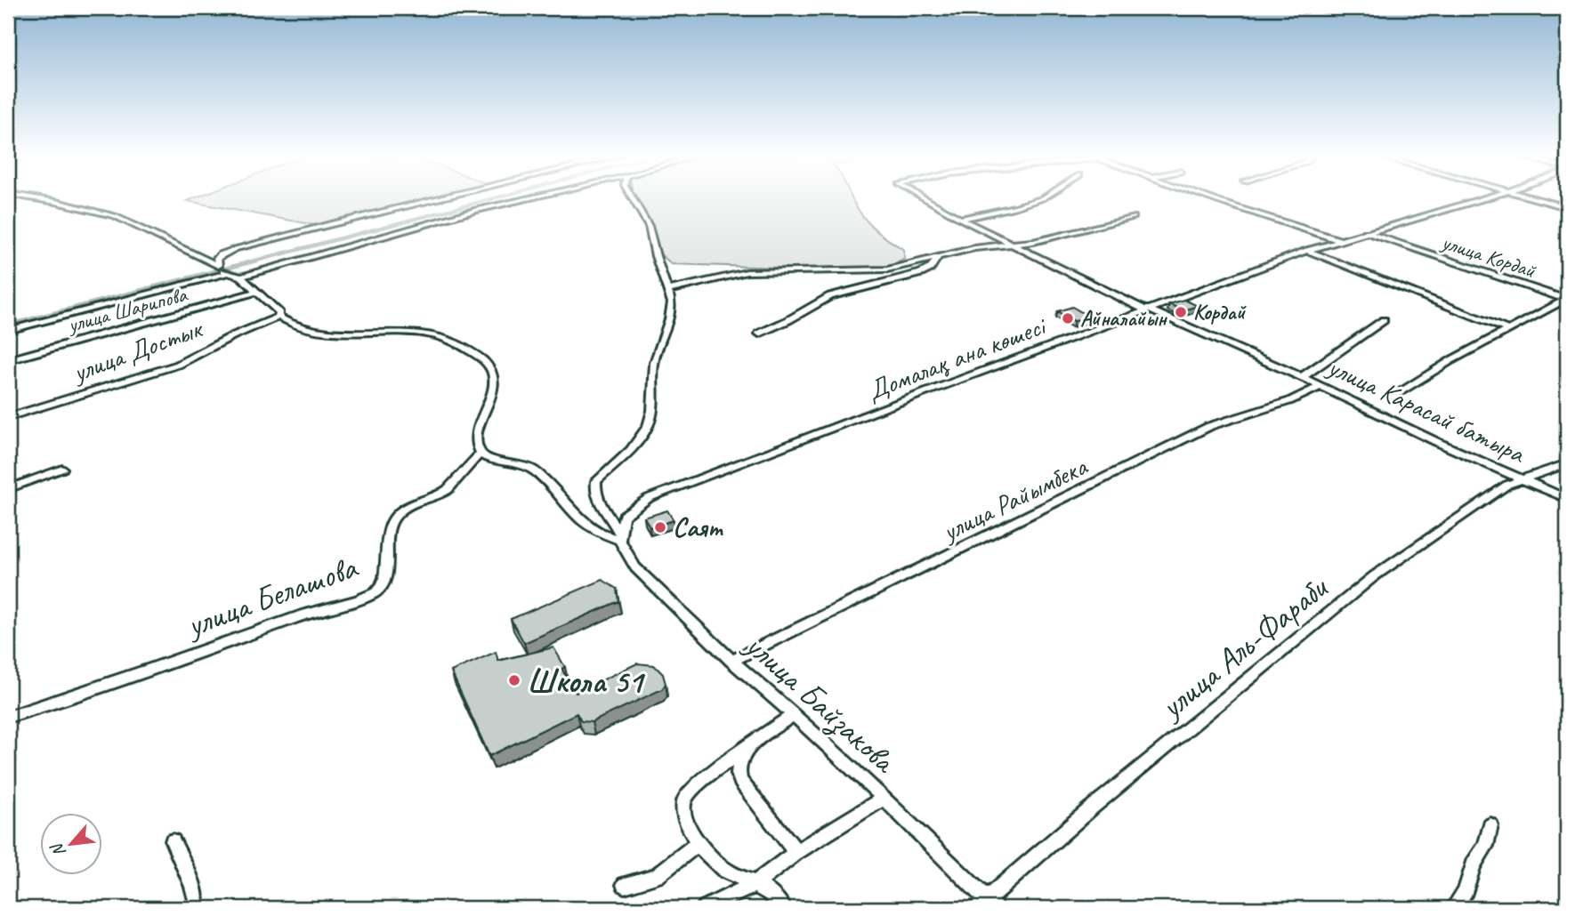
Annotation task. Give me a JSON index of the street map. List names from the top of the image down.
{
  "streets": {
    "street": [
      "улица Кордай",
      "улица Шарипова",
      "улица Достык",
      "Домалақ ана көшесі",
      "улица Карасай батыра",
      "улица Райымбека",
      "улица Белашова",
      "улица Аль-Фараби",
      "улица Байзакова"
    ]
  },
  "crossings": [
    ["улица Кордай", "Домалақ ана көшесі"],
    ["Домалақ ана көшесі", "улица Карасай батыра"],
    ["Домалақ ана көшесі", "улица Байзакова"],
    ["улица Карасай батыра", "улица Райымбека"],
    ["улица Карасай батыра", "улица Аль-Фараби"],
    ["улица Райымбека", "улица Байзакова"],
    ["улица Аль-Фараби", "улица Байзакова"]
  ],
  "places": [
    "Кордай",
    "Айналайын",
    "Саят",
    "Школа 51"
  ],
  "north": "bottom left"
}
